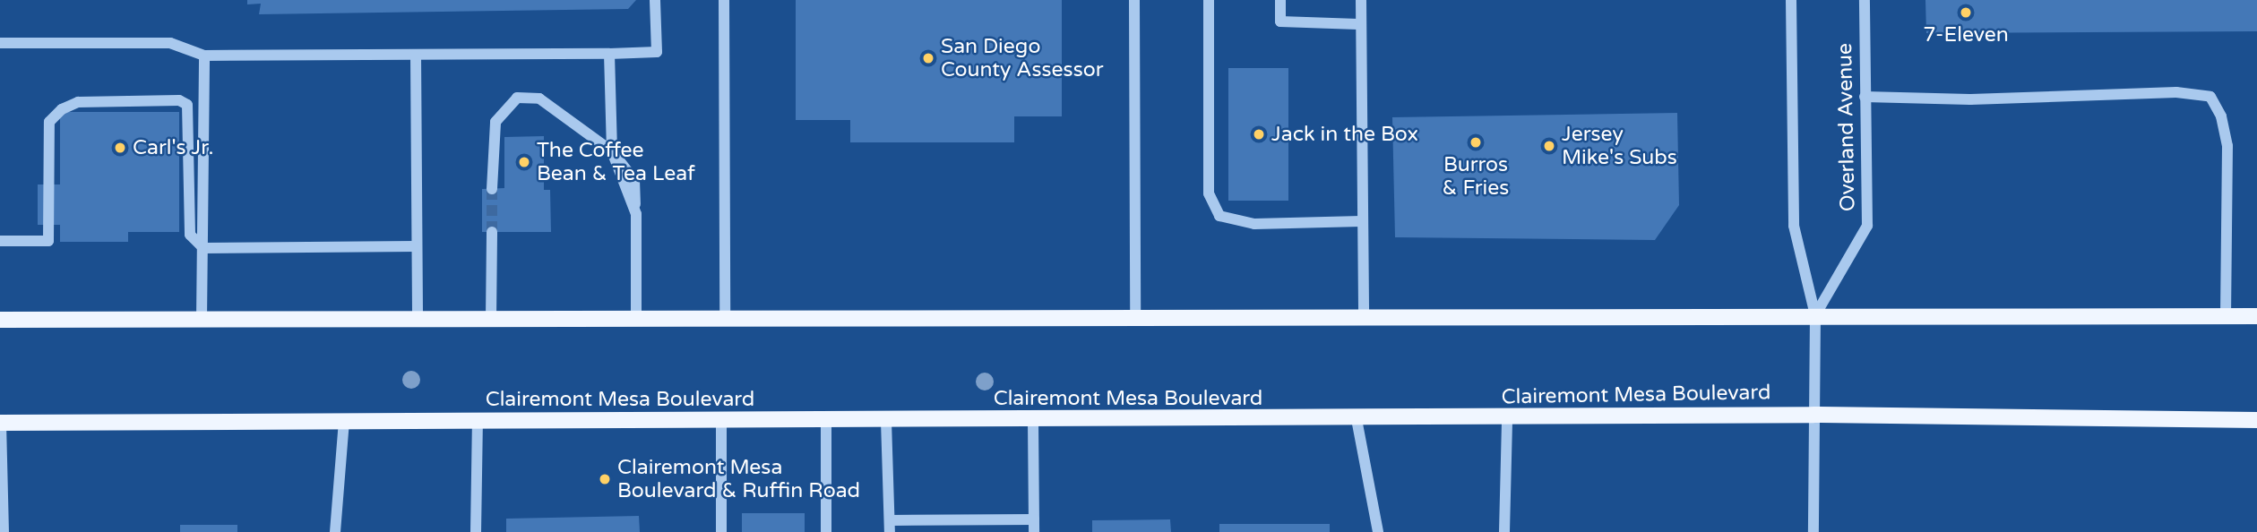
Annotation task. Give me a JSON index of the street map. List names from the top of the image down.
{
  "streets": {
    "main road": ["Clairemont Mesa Boulevard"],
    "street": ["Overland Avenue"]
  },
  "crossings": [
    ["Overland Avenue", "Clairemont Mesa Boulevard"]
  ],
  "places": [
    "7-Eleven",
    "San Diego County Assessor",
    "Jack in the Box",
    "Burros & Fries",
    "Jersey Mike's Subs",
    "Carl's Jr.",
    "The Coffee Bean & Tea Leaf",
    "Clairemont Mesa Boulevard & Ruffin Road"
  ]
}
